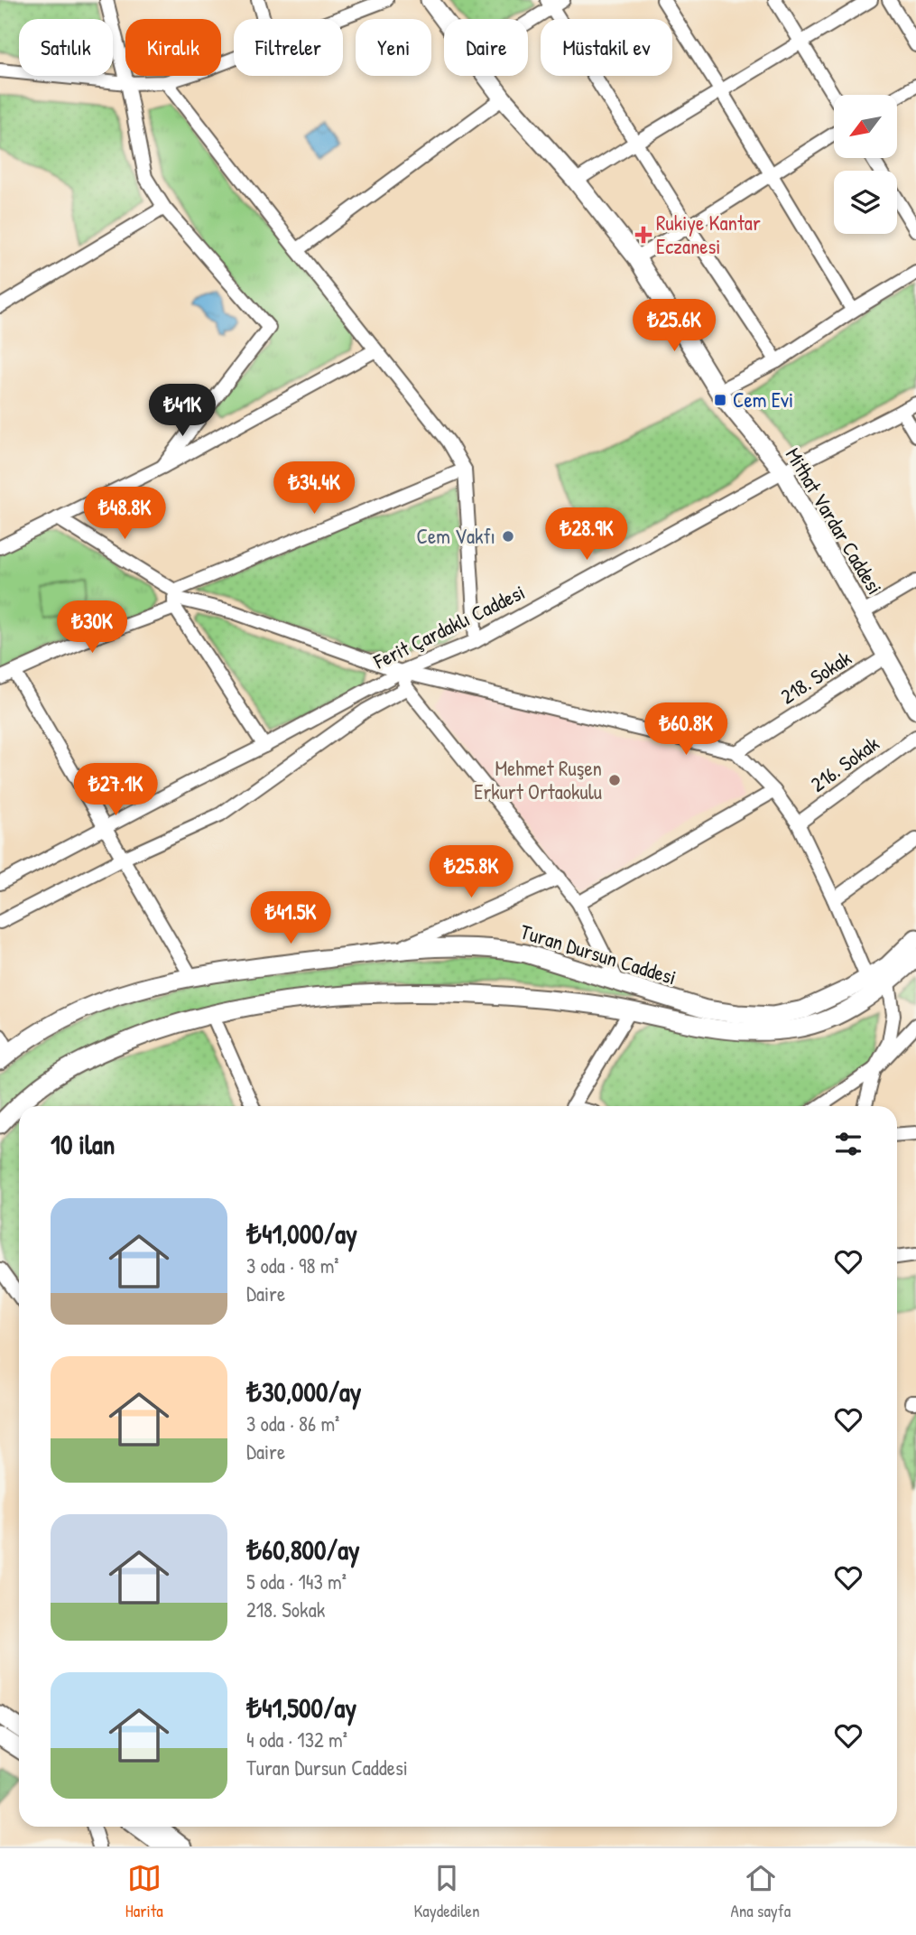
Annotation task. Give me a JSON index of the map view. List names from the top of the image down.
{
  "streets": {
    "main road": ["Mithat Vardar Caddesi", "Turan Dursun Caddesi"],
    "street": ["Ferit Çardaklı Caddesi", "218. Sokak", "216. Sokak"]
  },
  "crossings": [
    ["Mithat Vardar Caddesi", "Ferit Çardaklı Caddesi"],
    ["Mithat Vardar Caddesi", "218. Sokak"]
  ],
  "places": {
    "health": ["Rukiye Kantar Eczanesi"],
    "transit": ["Cem Evi"],
    "other": ["Cem Vakfı", "Mehmet Ruşen Erkurt Ortaokulu"]
  },
  "north": "bottom left",
  "page": {
    "chip": [
      "Satılık",
      "Kiralık",
      "Filtreler",
      "Yeni",
      "Daire",
      "Müstakil ev"
    ],
    "price": [
      "₺25.6K",
      "₺41K",
      "₺34.4K",
      "₺48.8K",
      "₺28.9K",
      "₺30K",
      "₺60.8K",
      "₺27.1K",
      "₺25.8K",
      "₺41.5K"
    ],
    "heading": "10 ilan",
    "list": [
      {
        "name": "₺41,000/ay",
        "note": "3 oda · 98 m² · Daire"
      },
      {
        "name": "₺30,000/ay",
        "note": "3 oda · 86 m² · Daire"
      },
      {
        "name": "₺60,800/ay",
        "note": "5 oda · 143 m² · 218. Sokak"
      },
      {
        "name": "₺41,500/ay",
        "note": "4 oda · 132 m² · Turan Dursun Caddesi"
      }
    ],
    "tabs": ["Harita", "Kaydedilen", "Ana sayfa"]
  }
}
